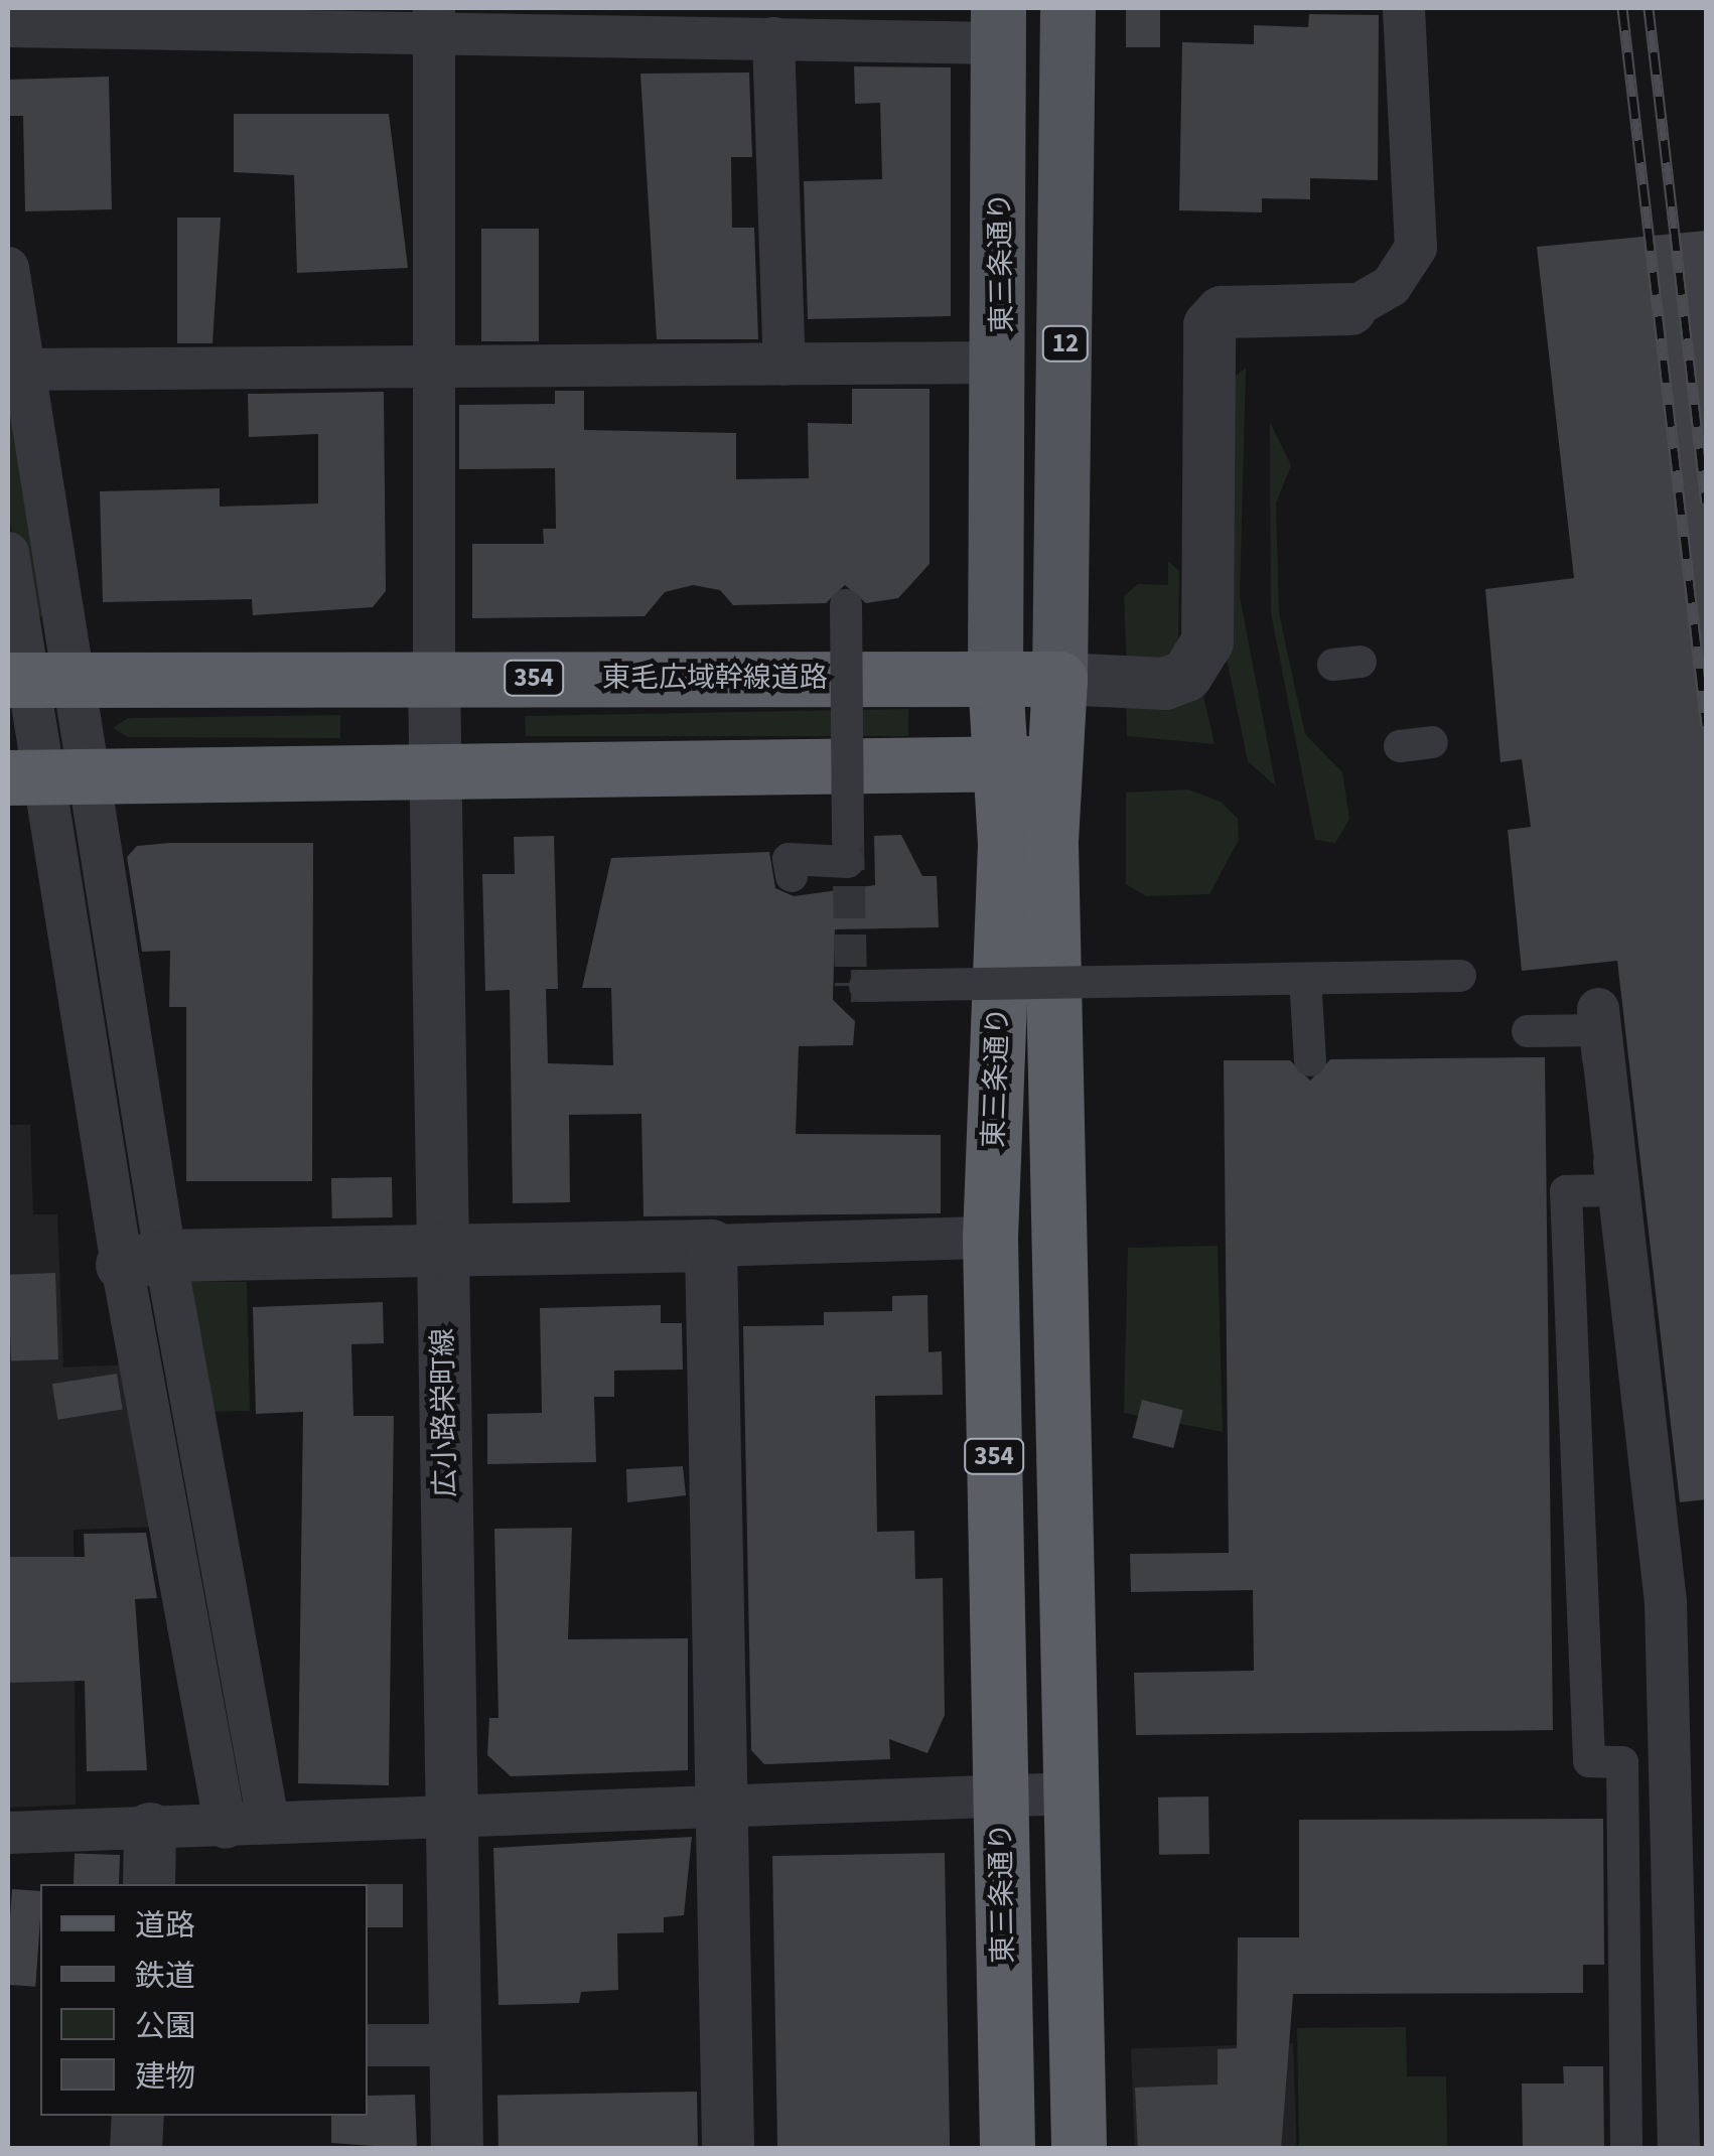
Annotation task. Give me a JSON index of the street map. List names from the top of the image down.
{
  "streets": {
    "highway": ["東三条通り", "354", "東毛広域幹線道路"],
    "main road": ["12"],
    "street": ["広小路栄町線"]
  },
  "crossings": [
    ["東三条通り", "東毛広域幹線道路"],
    ["12", "354"],
    ["12", "東毛広域幹線道路"],
    ["354", "東毛広域幹線道路"],
    ["東毛広域幹線道路", "広小路栄町線"]
  ],
  "legend": [
    "道路",
    "鉄道",
    "公園",
    "建物"
  ]
}
